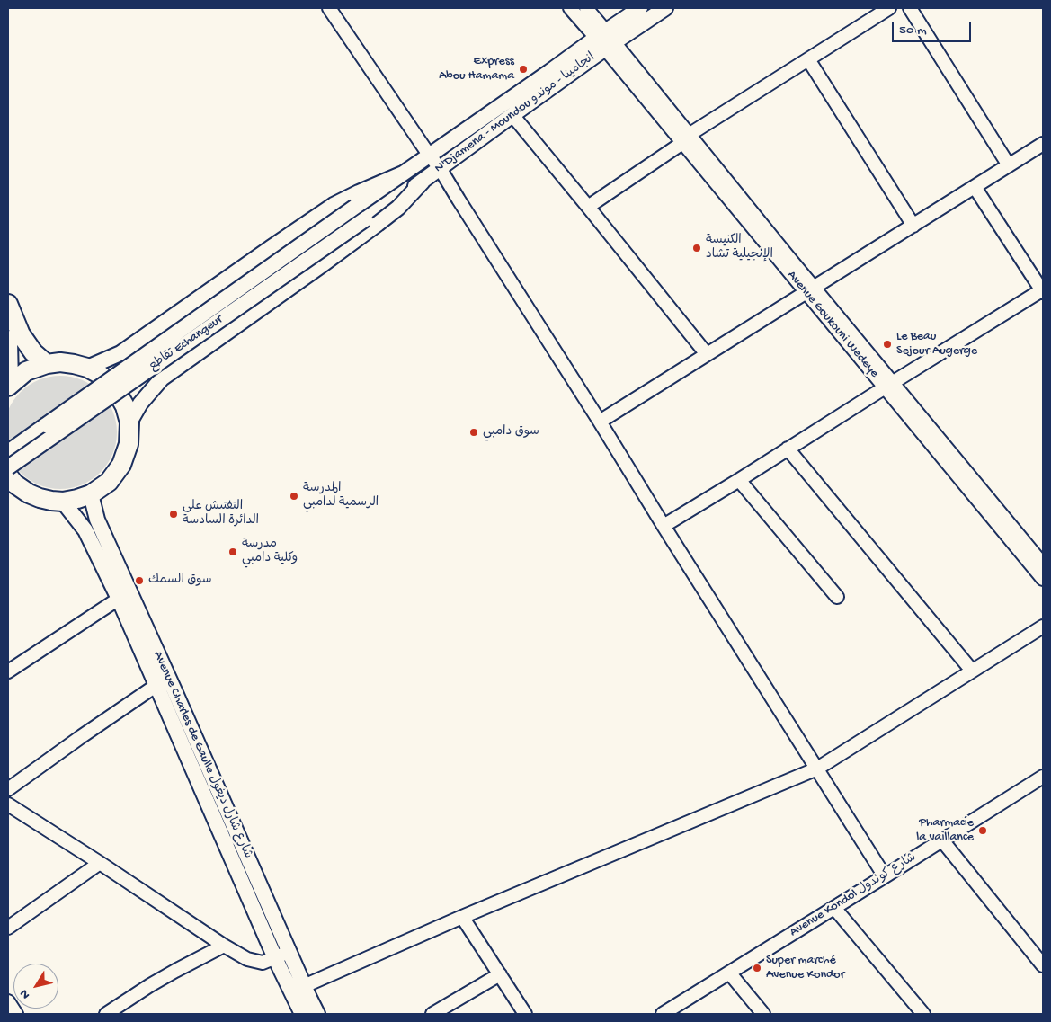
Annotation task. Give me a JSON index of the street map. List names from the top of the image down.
{
  "streets": {
    "main road": ["N'Djamena - Moundou انجامينا - موندو", "تقاطع Echangeur", "Avenue Charles de Gaulle شارع شارل ديغول"],
    "street": ["Avenue Goukouni Wedeye", "Avenue Kondol شارع كوندول"]
  },
  "crossings": [
    ["N'Djamena - Moundou انجامينا - موندو", "Avenue Goukouni Wedeye"],
    ["N'Djamena - Moundou انجامينا - موندو", "تقاطع Echangeur"]
  ],
  "places": [
    "Express Abou Hamama",
    "الكنيسة الإنجيلية تشاد",
    "Le Beau Sejour Augerge",
    "سوق دامبي",
    "المدرسة الرسمية لدامبي",
    "التفتيش على الدائرة السادسة",
    "مدرسة وكلية دامبي",
    "سوق السمك",
    "Pharmacie la vaillance",
    "Super marché Avenue Kondor"
  ],
  "scale_bar": "50 m",
  "north": "bottom left"
}
